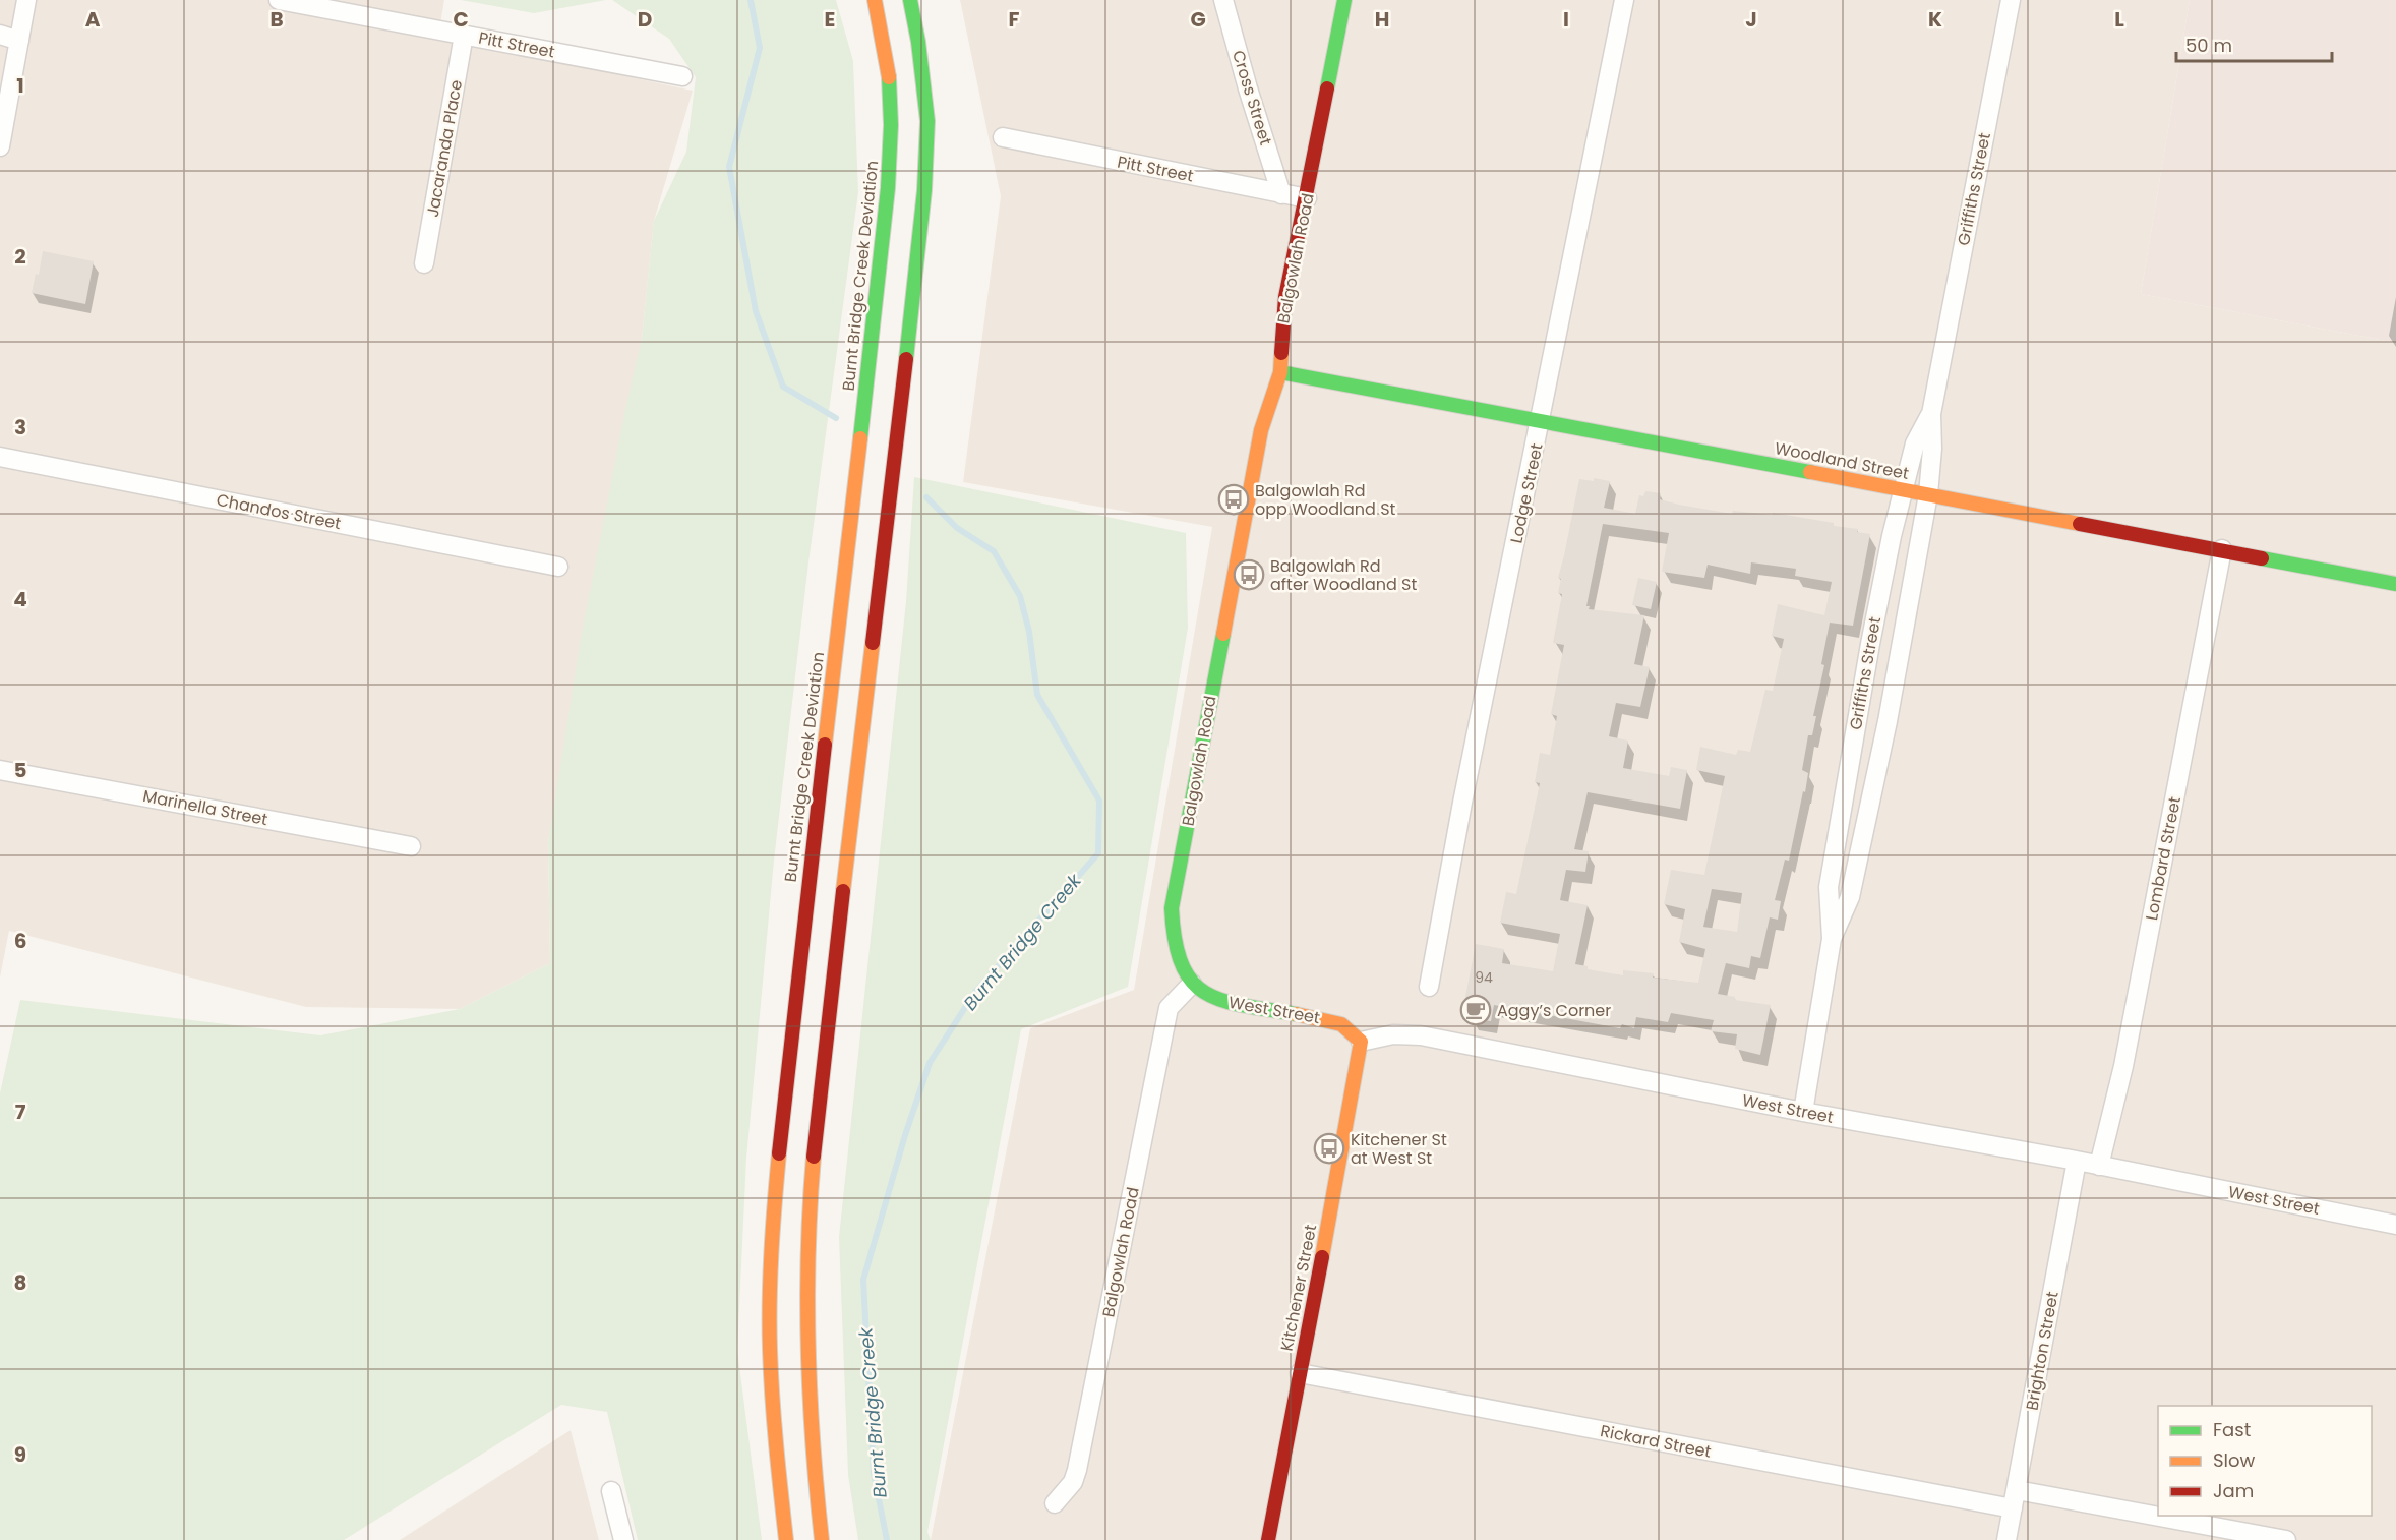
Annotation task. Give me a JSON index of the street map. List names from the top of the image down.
{
  "streets": {
    "main road": [
      "Balgowlah Road",
      "Burnt Bridge Creek Deviation",
      "Woodland Street",
      "West Street",
      "Kitchener Street"
    ],
    "street": [
      "Pitt Street",
      "Cross Street",
      "Jacaranda Place",
      "Griffiths Street",
      "Lodge Street",
      "Chandos Street",
      "Marinella Street",
      "Lombard Street",
      "Brighton Street",
      "Rickard Street"
    ]
  },
  "crossings": [
    ["Pitt Street", "Cross Street"],
    ["Pitt Street", "Jacaranda Place"],
    ["Pitt Street", "Balgowlah Road"],
    ["Griffiths Street", "Woodland Street"],
    ["Griffiths Street", "West Street"],
    ["Balgowlah Road", "Woodland Street"],
    ["Balgowlah Road", "West Street"],
    ["Woodland Street", "Lodge Street"],
    ["Woodland Street", "Lombard Street"],
    ["Lombard Street", "West Street"],
    ["West Street", "Kitchener Street"],
    ["West Street", "Brighton Street"],
    ["Kitchener Street", "Rickard Street"],
    ["Brighton Street", "Rickard Street"]
  ],
  "water": ["Burnt Bridge Creek"],
  "places": {
    "bus stop": ["Balgowlah Rd opp Woodland St", "Balgowlah Rd after Woodland St", "Kitchener St at West St"],
    "cafe": ["Aggy’s Corner"]
  },
  "house_numbers": ["94"],
  "legend": ["Fast", "Slow", "Jam"],
  "scale_bar": "50 m",
  "grid": {
    "columns": [
      "A",
      "B",
      "C",
      "D",
      "E",
      "F",
      "G",
      "H",
      "I",
      "J",
      "K",
      "L"
    ],
    "rows": [
      "1",
      "2",
      "3",
      "4",
      "5",
      "6",
      "7",
      "8",
      "9"
    ]
  }
}
